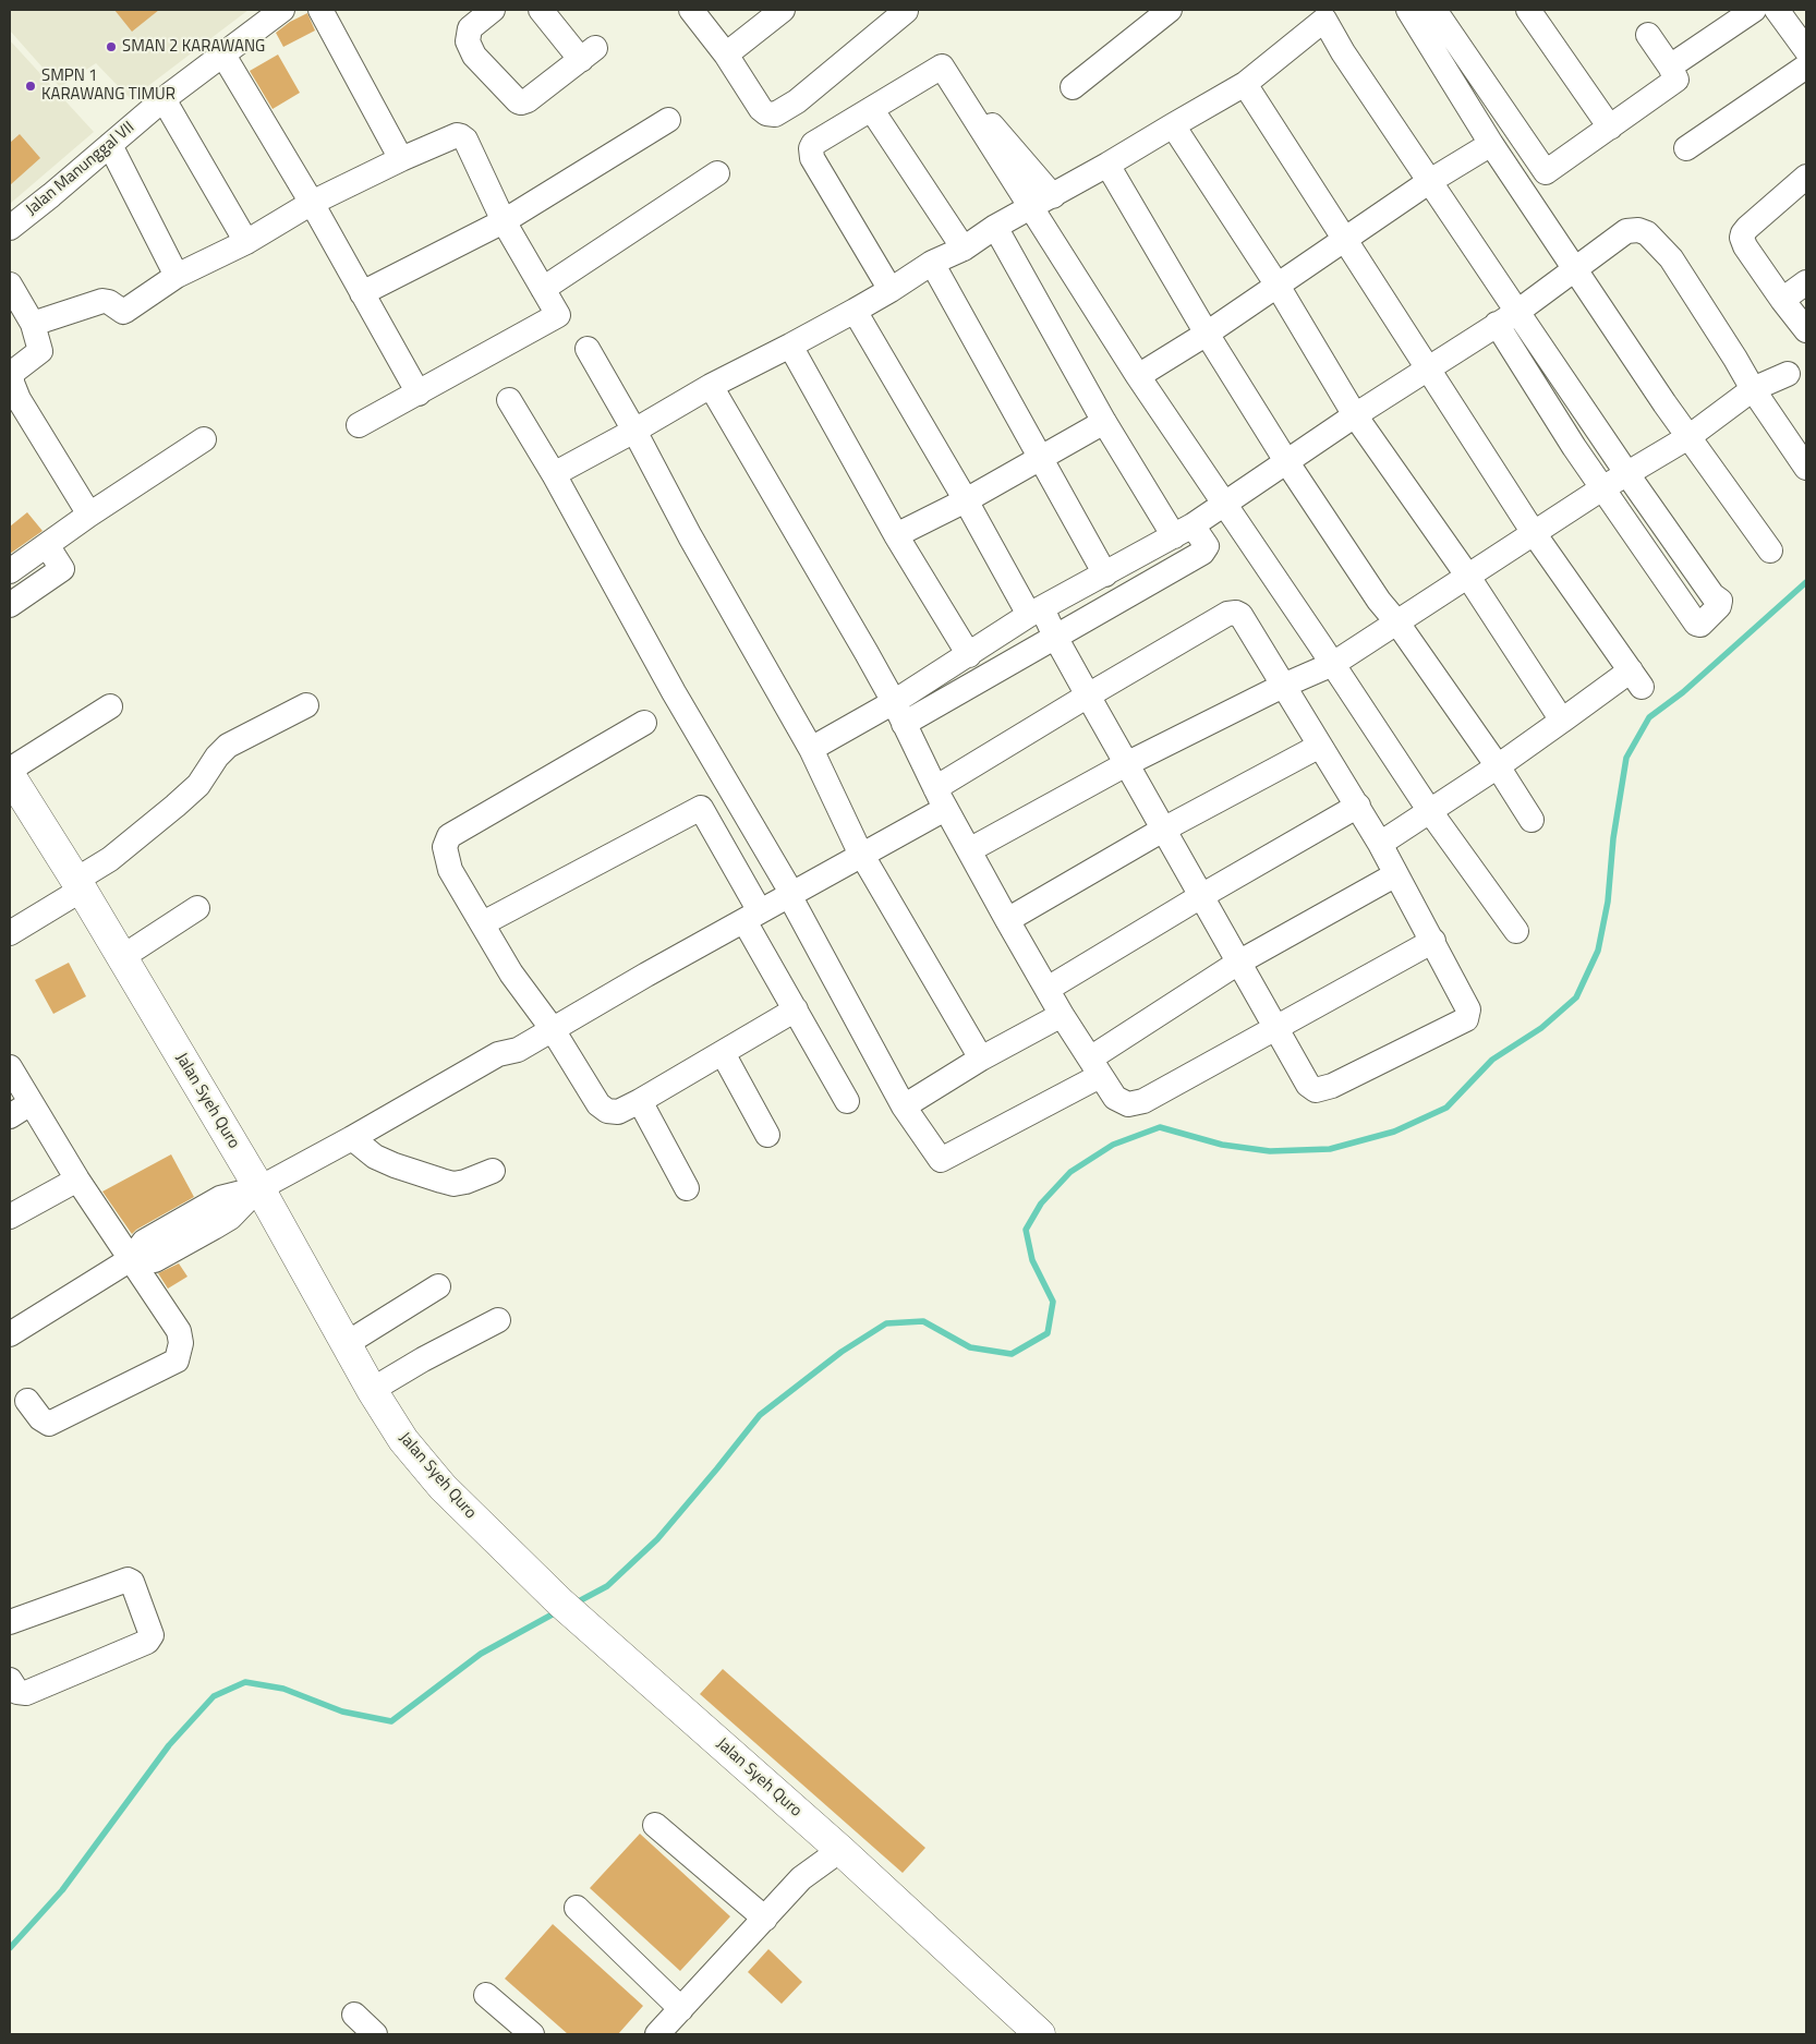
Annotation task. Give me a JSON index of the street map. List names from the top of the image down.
{
  "streets": {
    "main road": ["Jalan Syeh Quro"],
    "street": ["Jalan Manunggal VII"]
  },
  "places": ["SMAN 2 KARAWANG", "SMPN 1 KARAWANG TIMUR"]
}
